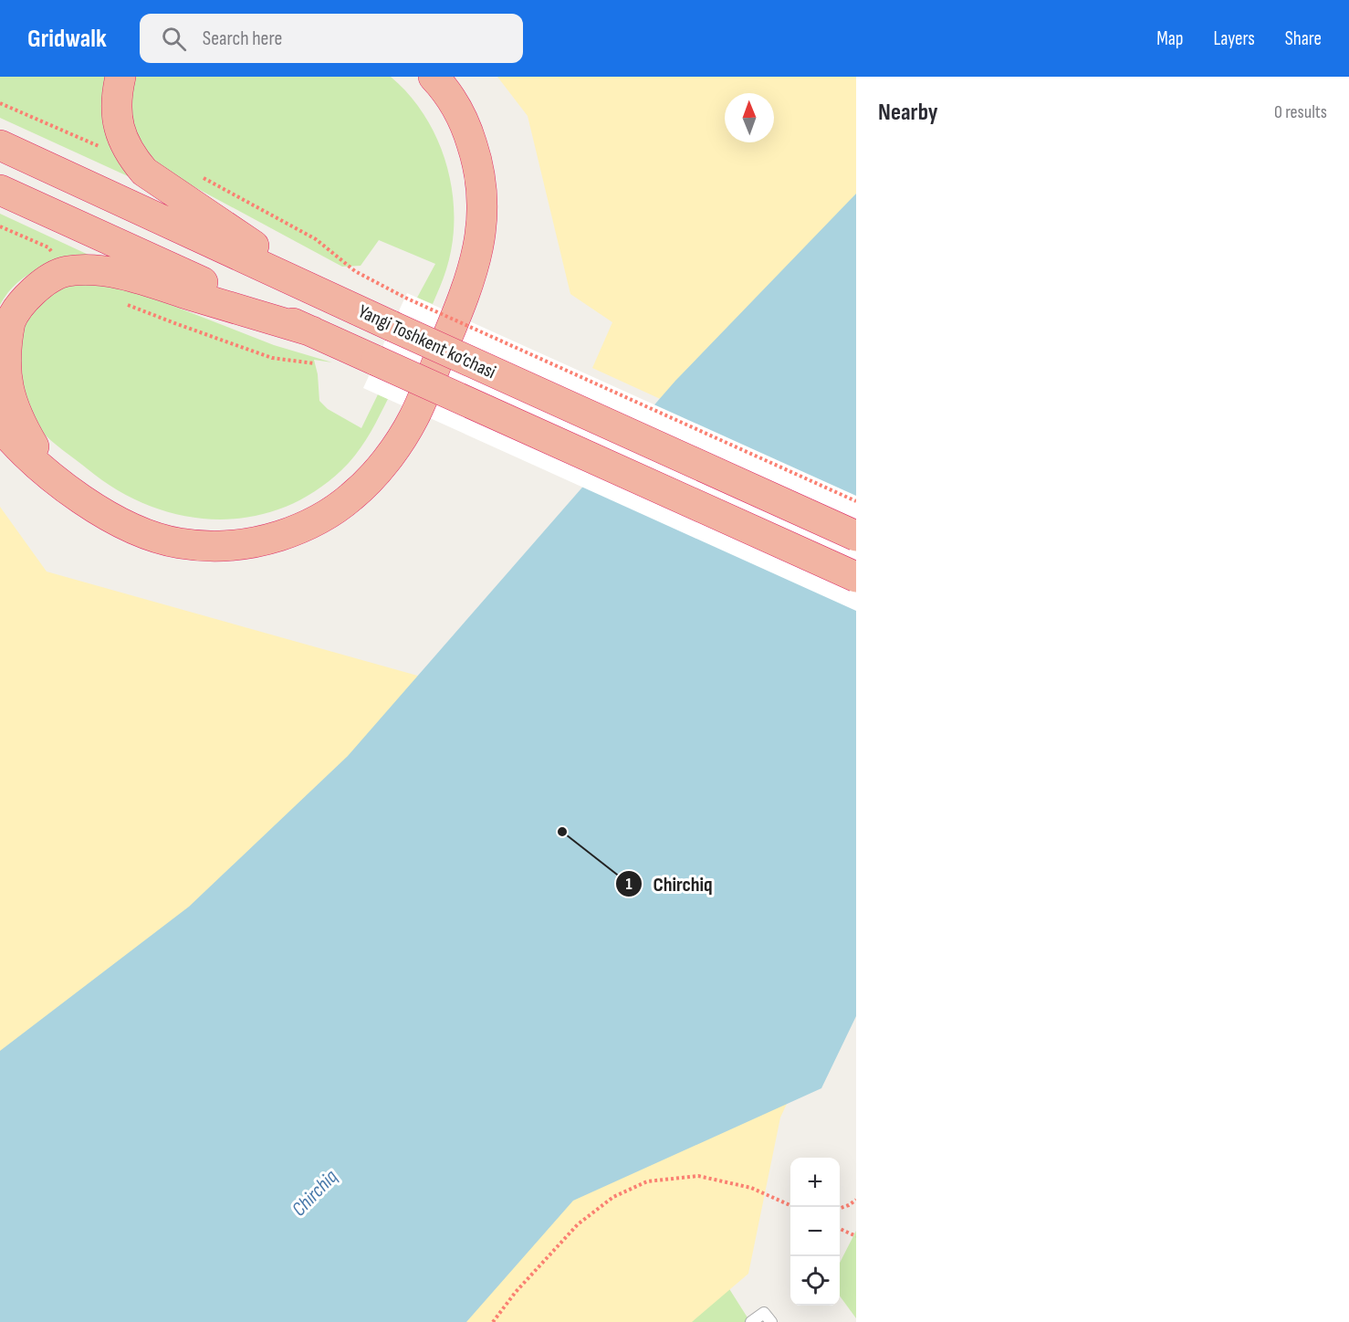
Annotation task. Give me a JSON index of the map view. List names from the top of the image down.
{
  "streets": {
    "highway": ["Yangi Toshkent ko‘chasi"]
  },
  "water": ["Chirchiq"],
  "places": ["Chirchiq"],
  "north": "top",
  "page": {
    "header": "Gridwalk",
    "search": "Search here",
    "nav": ["Map", "Layers", "Share"],
    "heading": ["Nearby", "0 results"],
    "map_buttons": ["+", "−"]
  }
}
